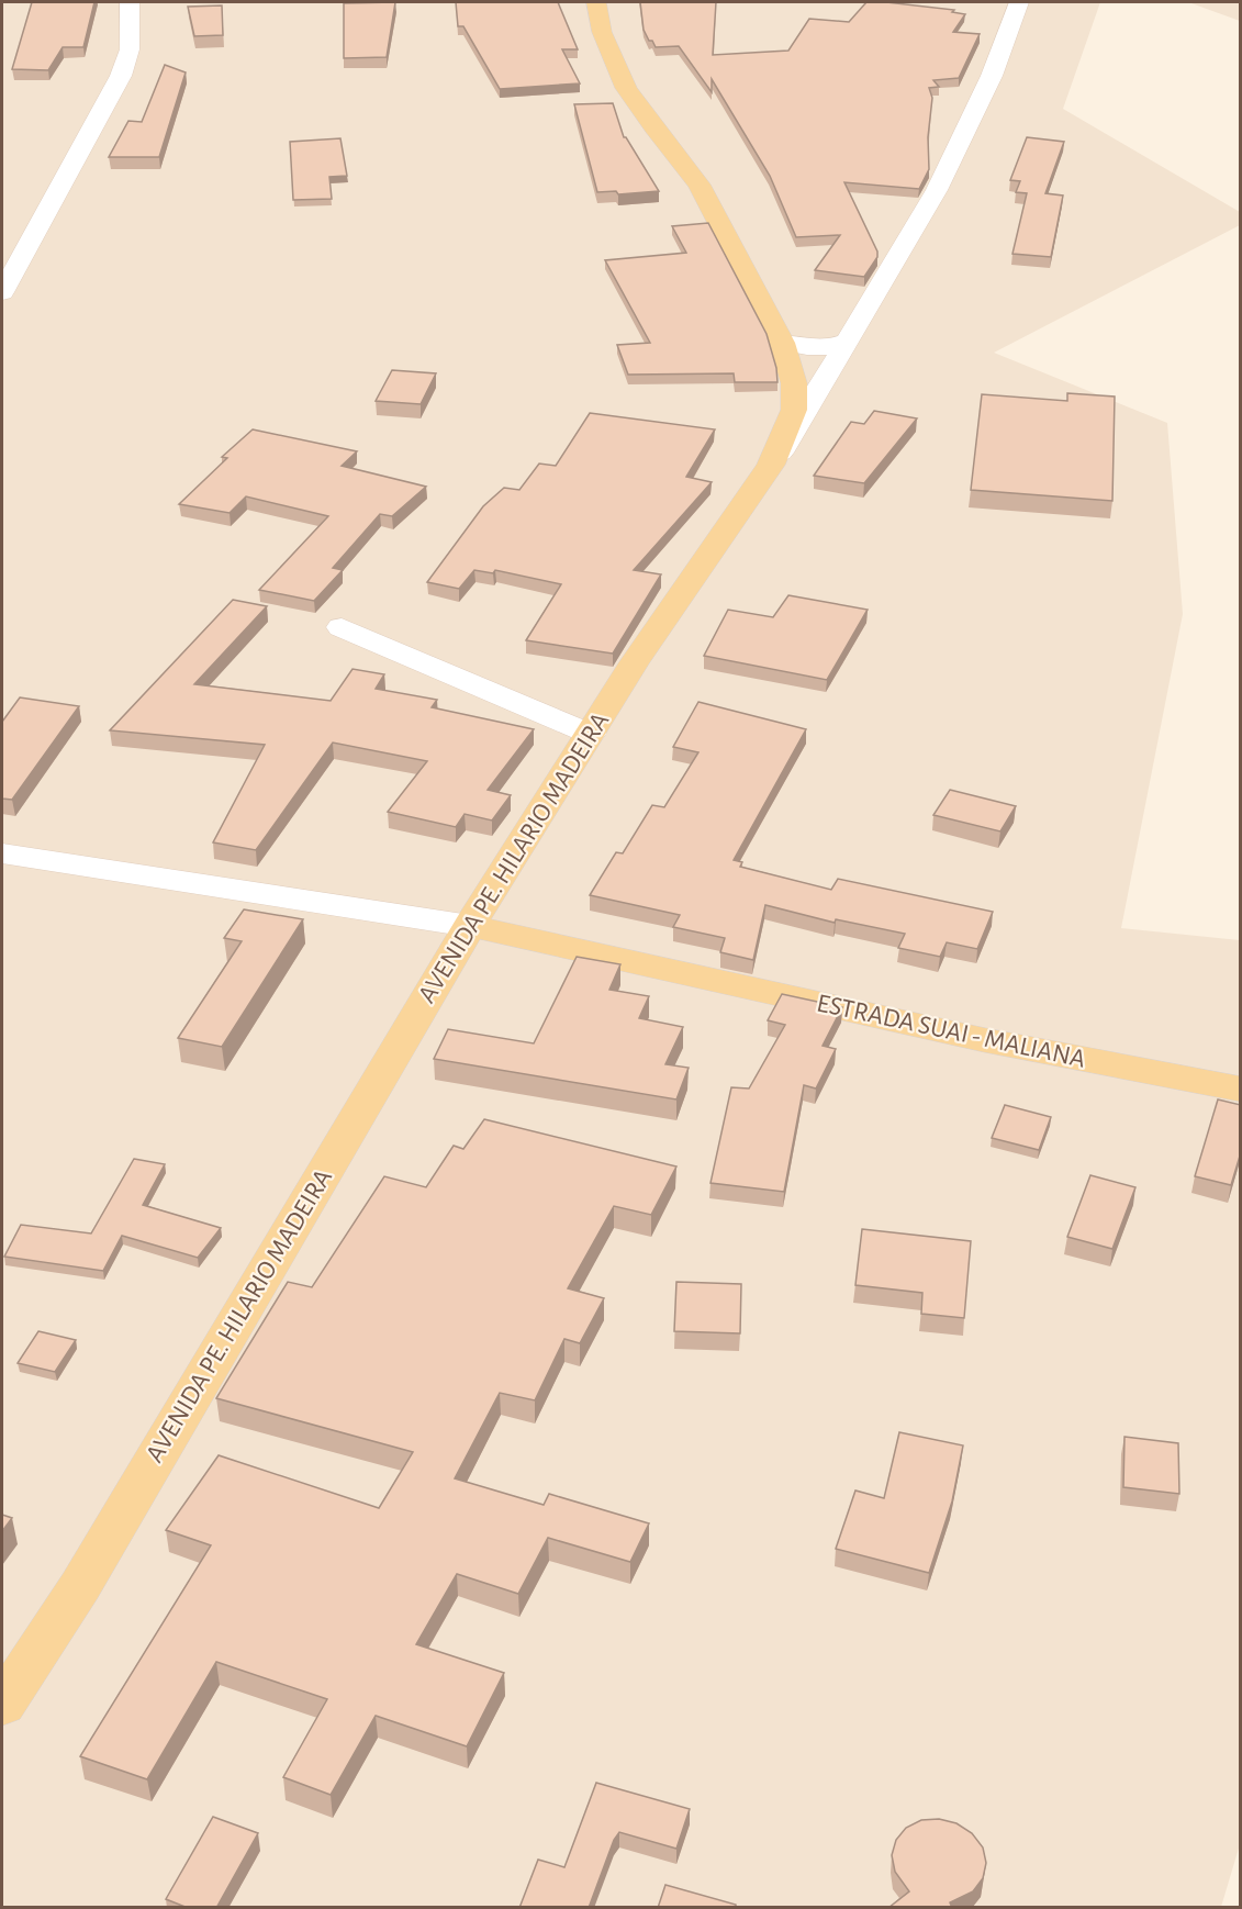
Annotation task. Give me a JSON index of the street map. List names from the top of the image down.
{
  "streets": {
    "main road": ["AVENIDA PE. HILARIO MADEIRA", "ESTRADA SUAI - MALIANA"]
  },
  "crossings": [
    ["AVENIDA PE. HILARIO MADEIRA", "ESTRADA SUAI - MALIANA"]
  ]
}
